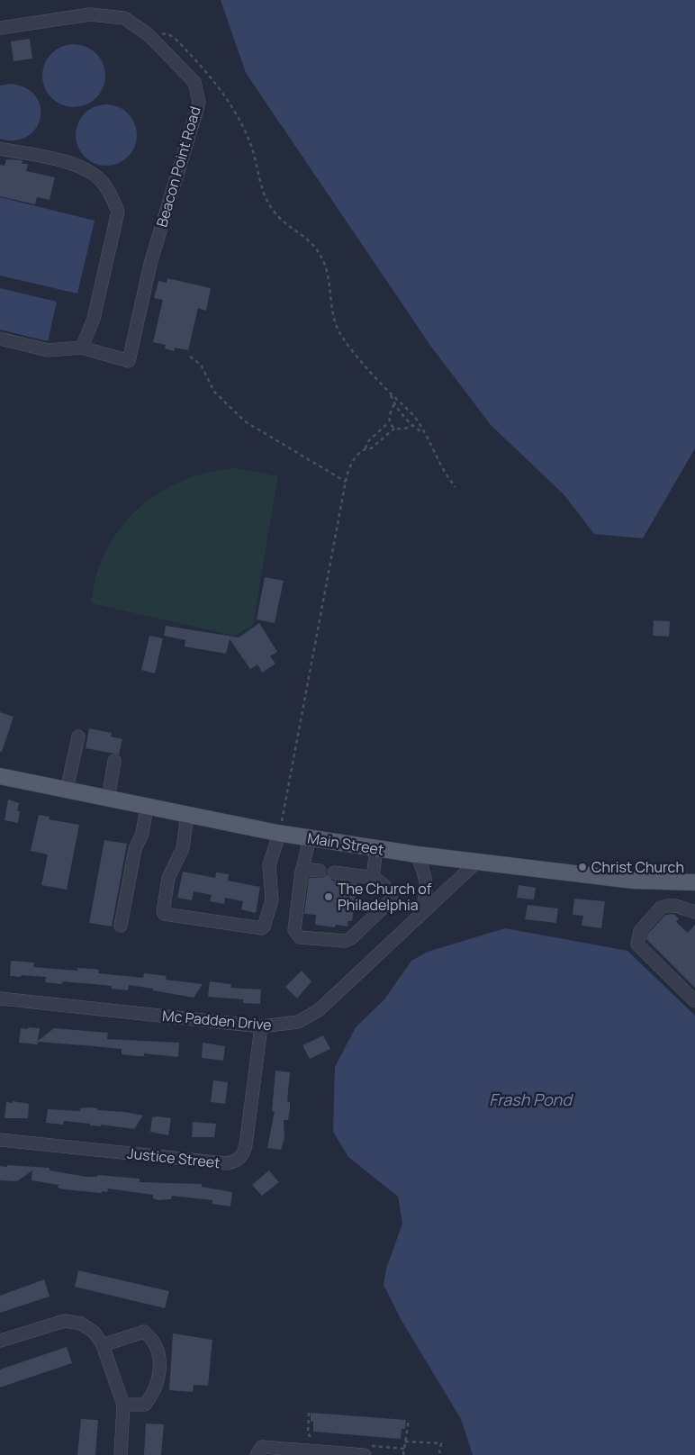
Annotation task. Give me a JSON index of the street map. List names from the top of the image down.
{
  "streets": {
    "main road": ["Main Street"],
    "street": ["Beacon Point Road", "Mc Padden Drive", "Justice Street"]
  },
  "crossings": [
    ["Main Street", "Mc Padden Drive"],
    ["Mc Padden Drive", "Justice Street"]
  ],
  "water": ["Frash Pond"],
  "places": ["Christ Church", "The Church of Philadelphia"]
}
